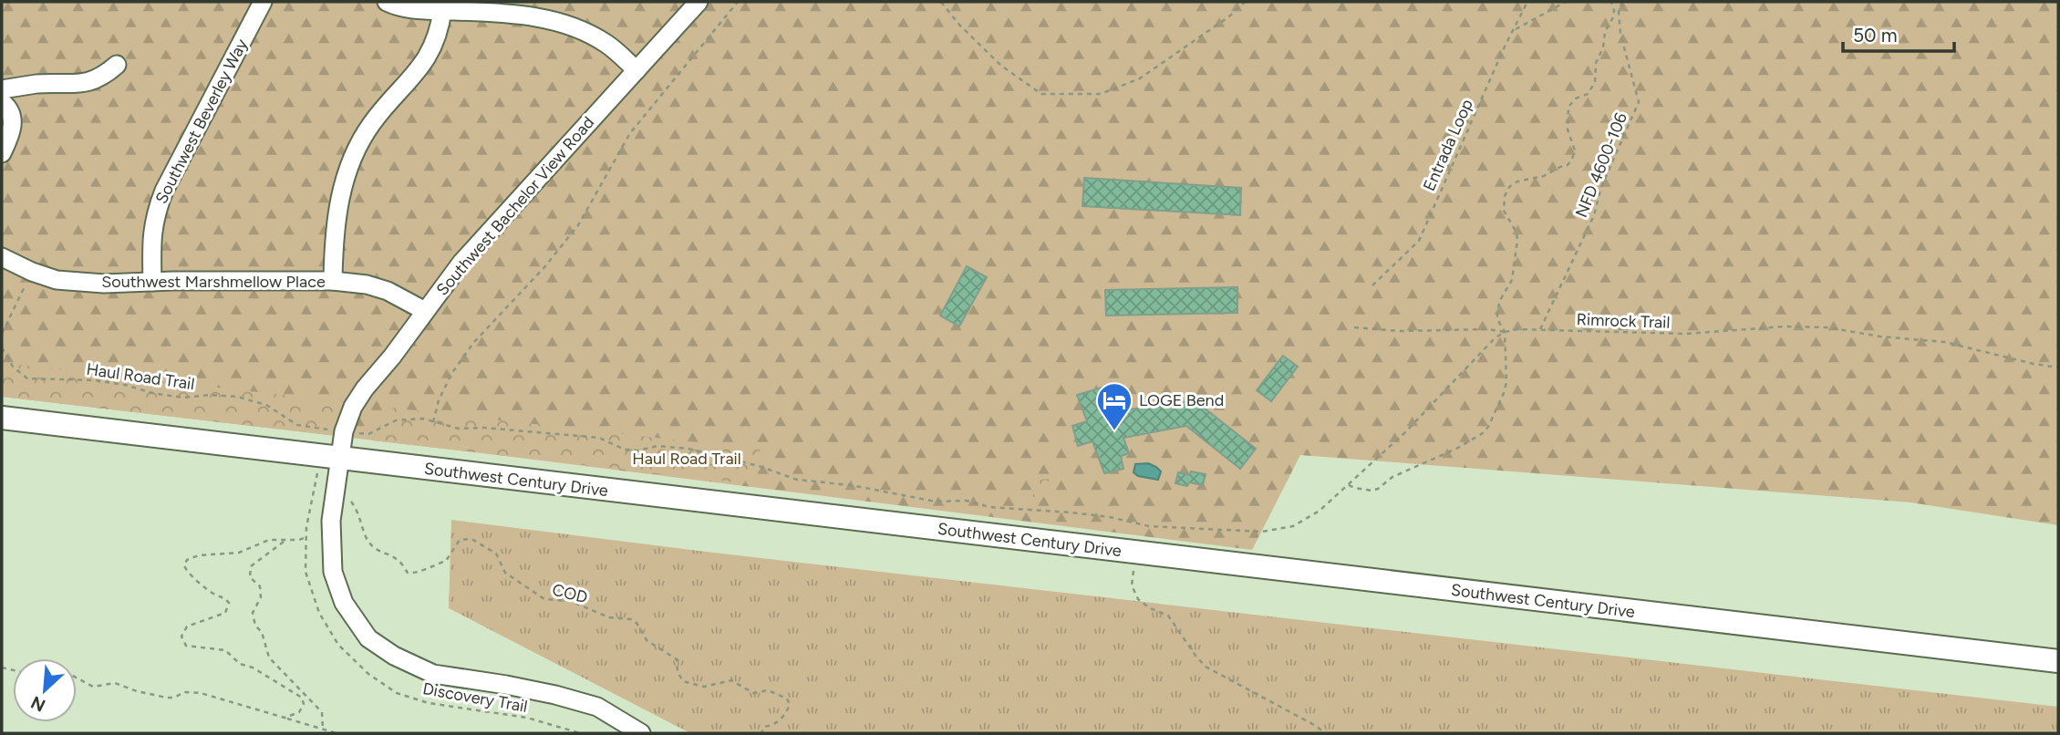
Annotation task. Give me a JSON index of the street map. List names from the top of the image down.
{
  "streets": {
    "main road": ["Southwest Century Drive"],
    "street": ["Southwest Beverley Way", "Southwest Bachelor View Road", "Southwest Marshmellow Place"],
    "path": [
      "Entrada Loop",
      "NFD 4600-106",
      "Rimrock Trail",
      "Haul Road Trail",
      "COD",
      "Discovery Trail"
    ]
  },
  "crossings": [
    ["Southwest Beverley Way", "Southwest Marshmellow Place"],
    ["NFD 4600-106", "Rimrock Trail"],
    ["Southwest Bachelor View Road", "Southwest Marshmellow Place"],
    ["Southwest Bachelor View Road", "Haul Road Trail"],
    ["Southwest Bachelor View Road", "Southwest Century Drive"],
    ["Southwest Bachelor View Road", "COD"],
    ["Southwest Bachelor View Road", "Discovery Trail"],
    ["Haul Road Trail", "Discovery Trail"],
    ["Southwest Century Drive", "Discovery Trail"]
  ],
  "parks": ["Haul Road Trail"],
  "places": {
    "hotel": ["LOGE Bend"]
  },
  "scale_bar": "50 m",
  "north": "bottom left"
}
